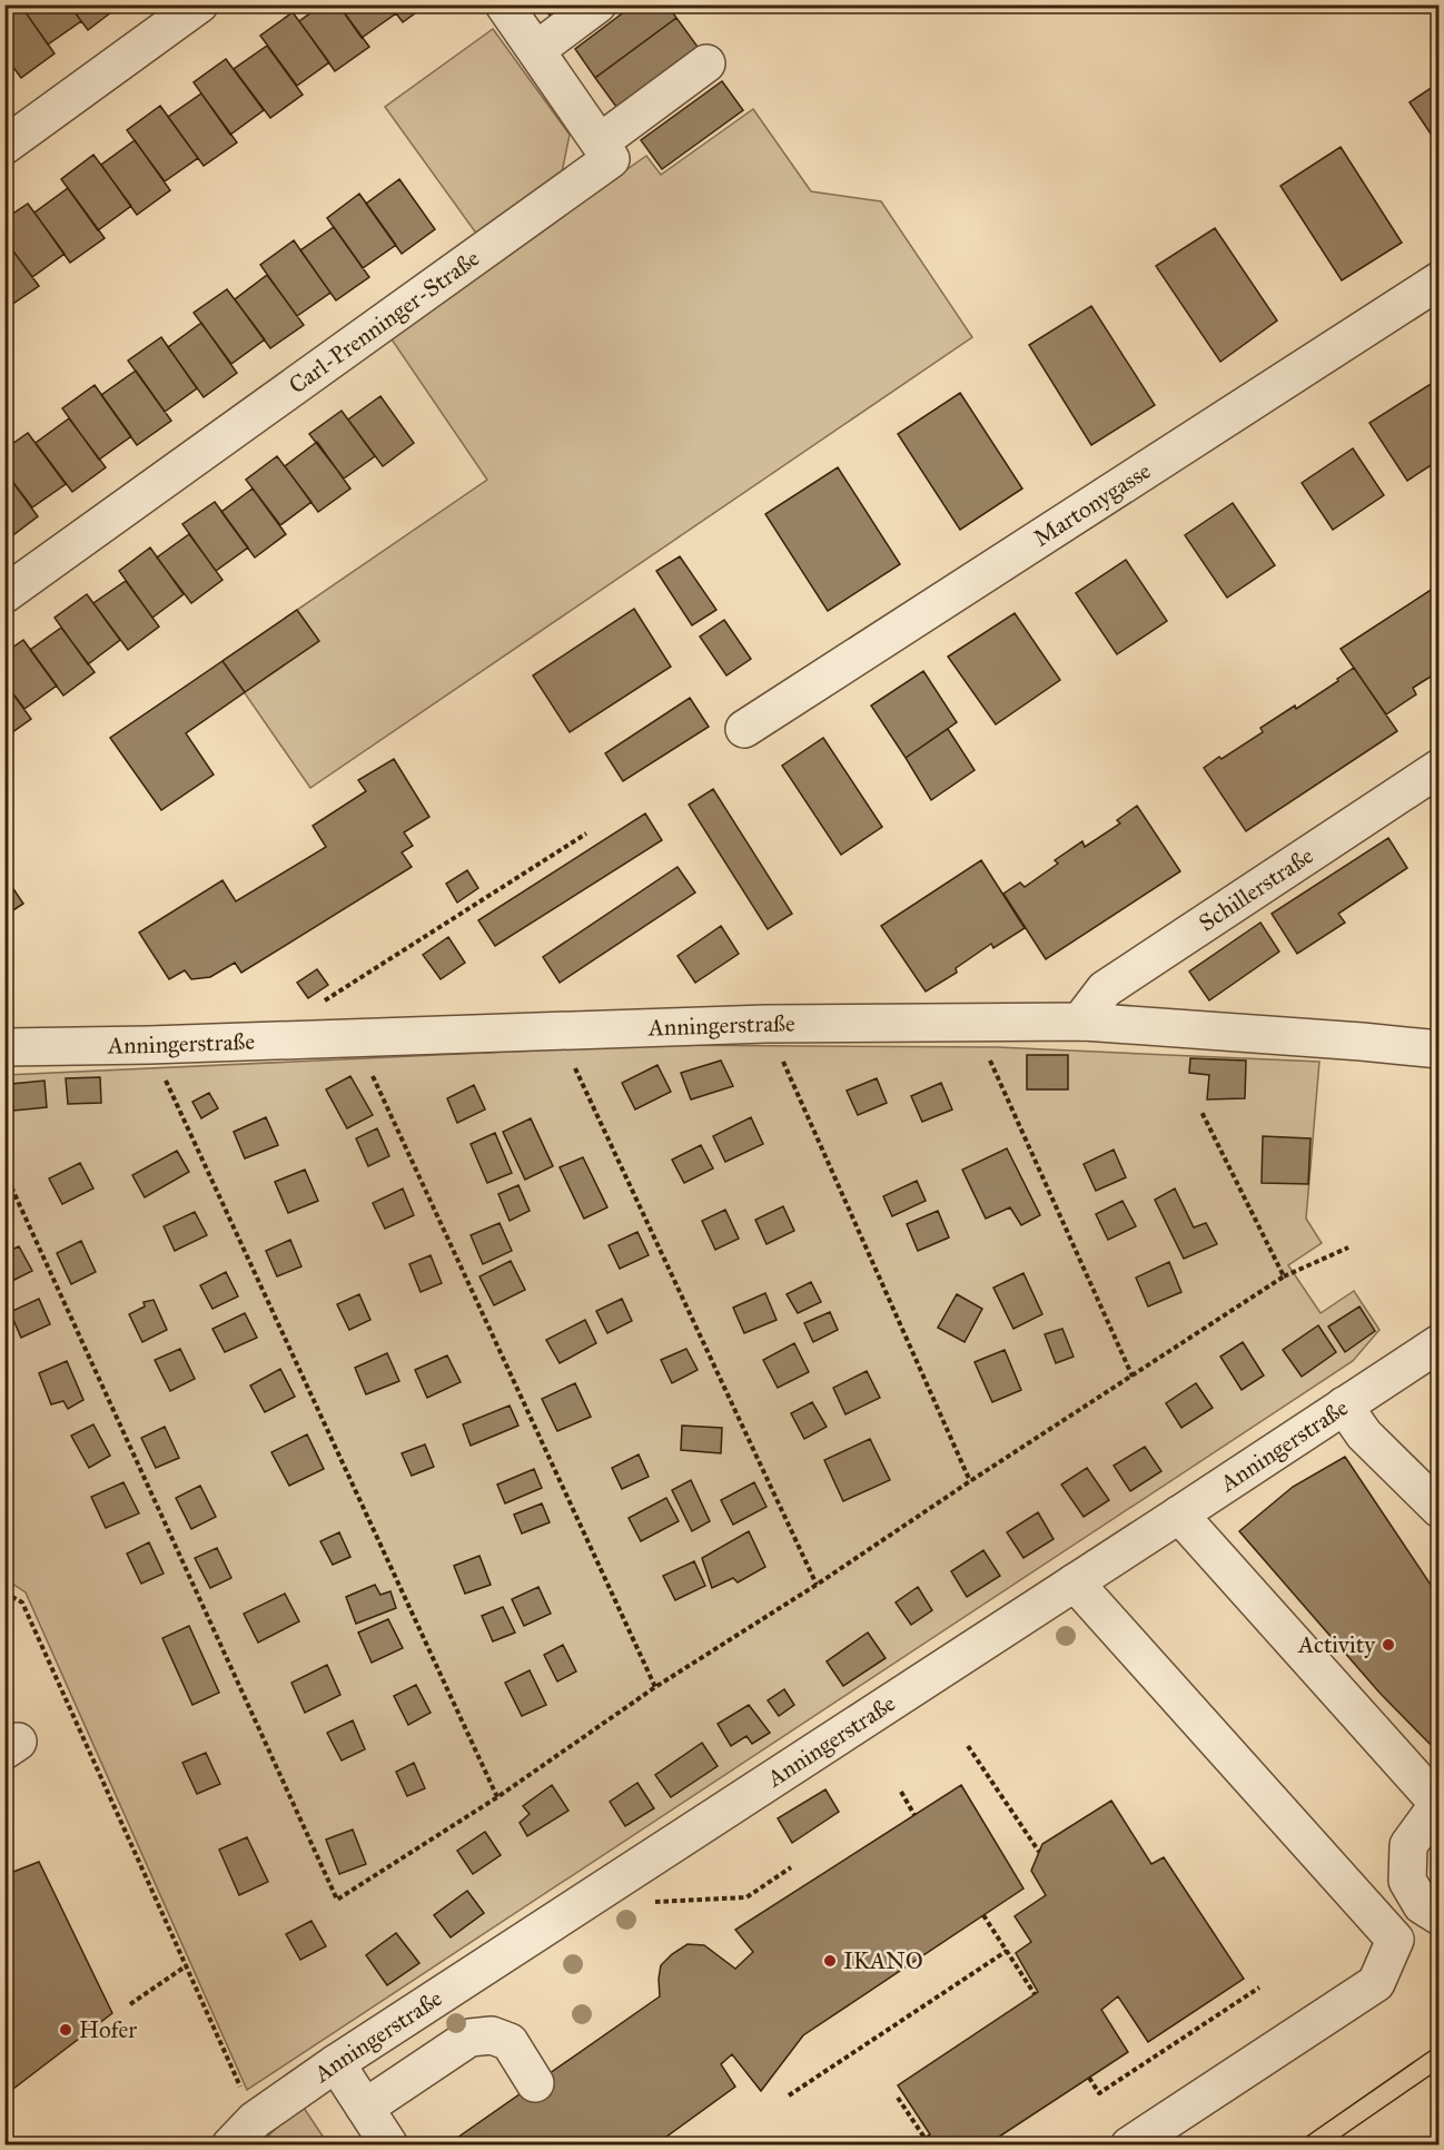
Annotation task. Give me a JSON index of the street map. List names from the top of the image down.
{
  "streets": {
    "street": [
      "Carl-Prenninger-Straße",
      "Martonygasse",
      "Schillerstraße",
      "Anningerstraße"
    ]
  },
  "crossings": [
    ["Schillerstraße", "Anningerstraße"]
  ],
  "places": ["Activity", "IKANO", "Hofer"]
}
